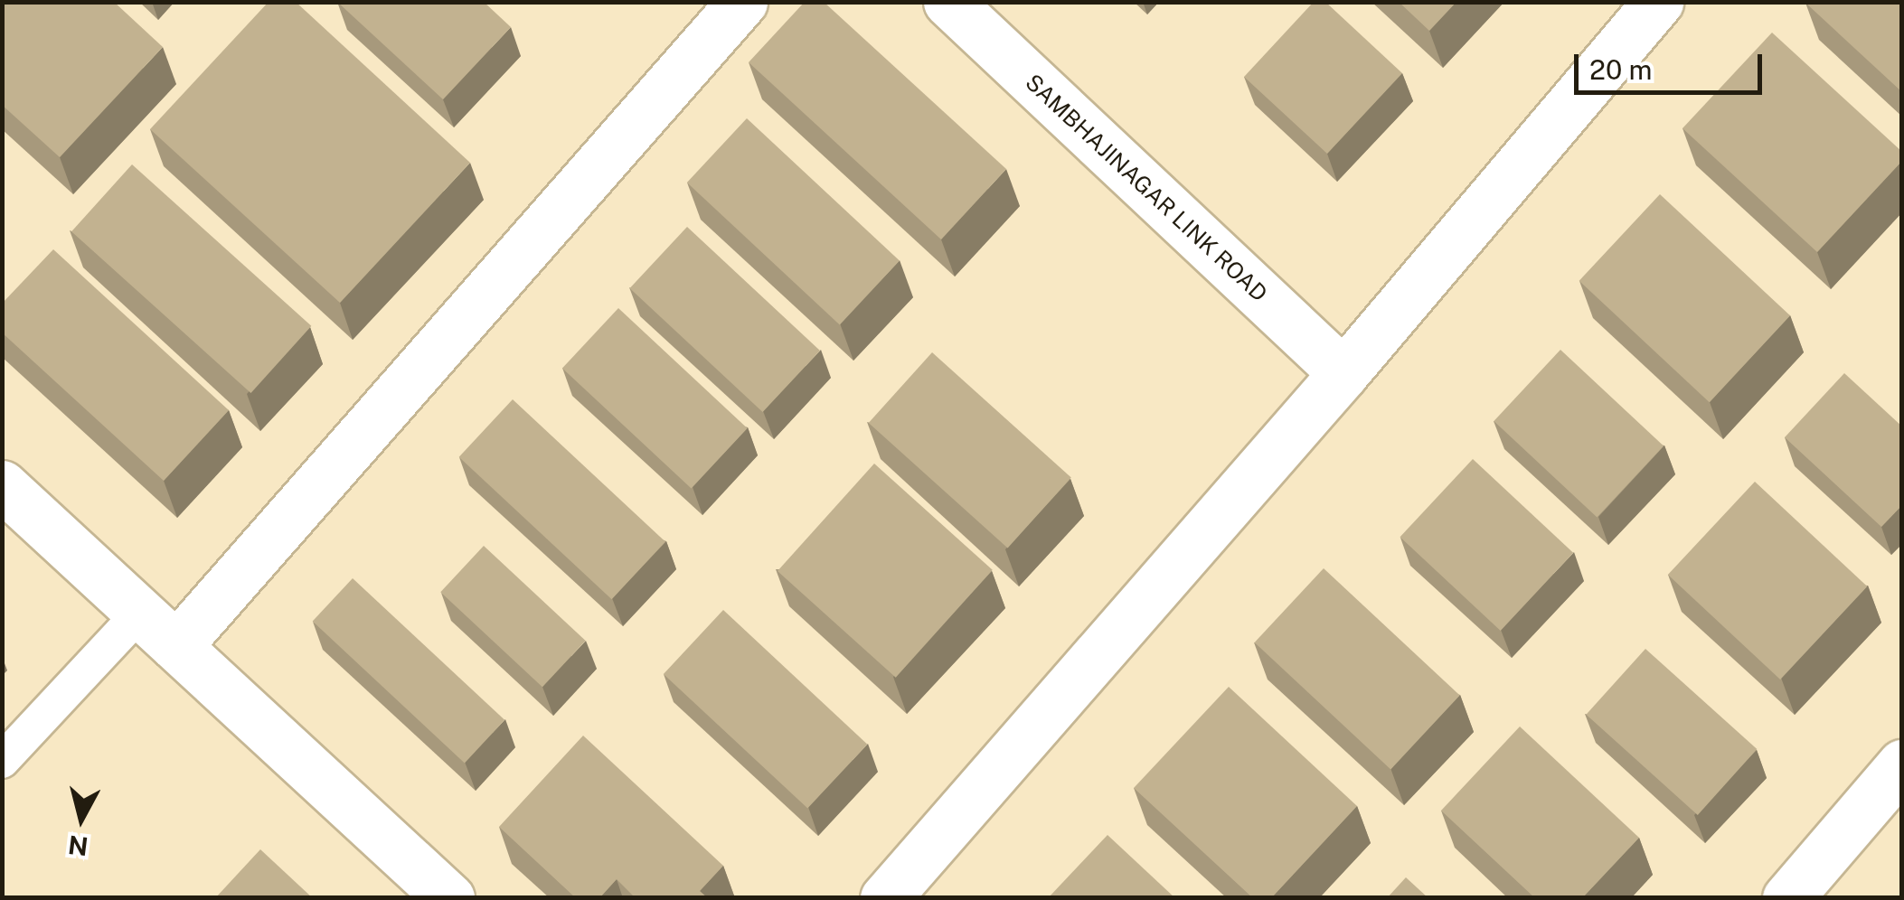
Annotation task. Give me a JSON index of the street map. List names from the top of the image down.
{
  "streets": {
    "street": ["SAMBHAJINAGAR LINK ROAD"]
  },
  "scale_bar": "20 m",
  "north": "bottom"
}
